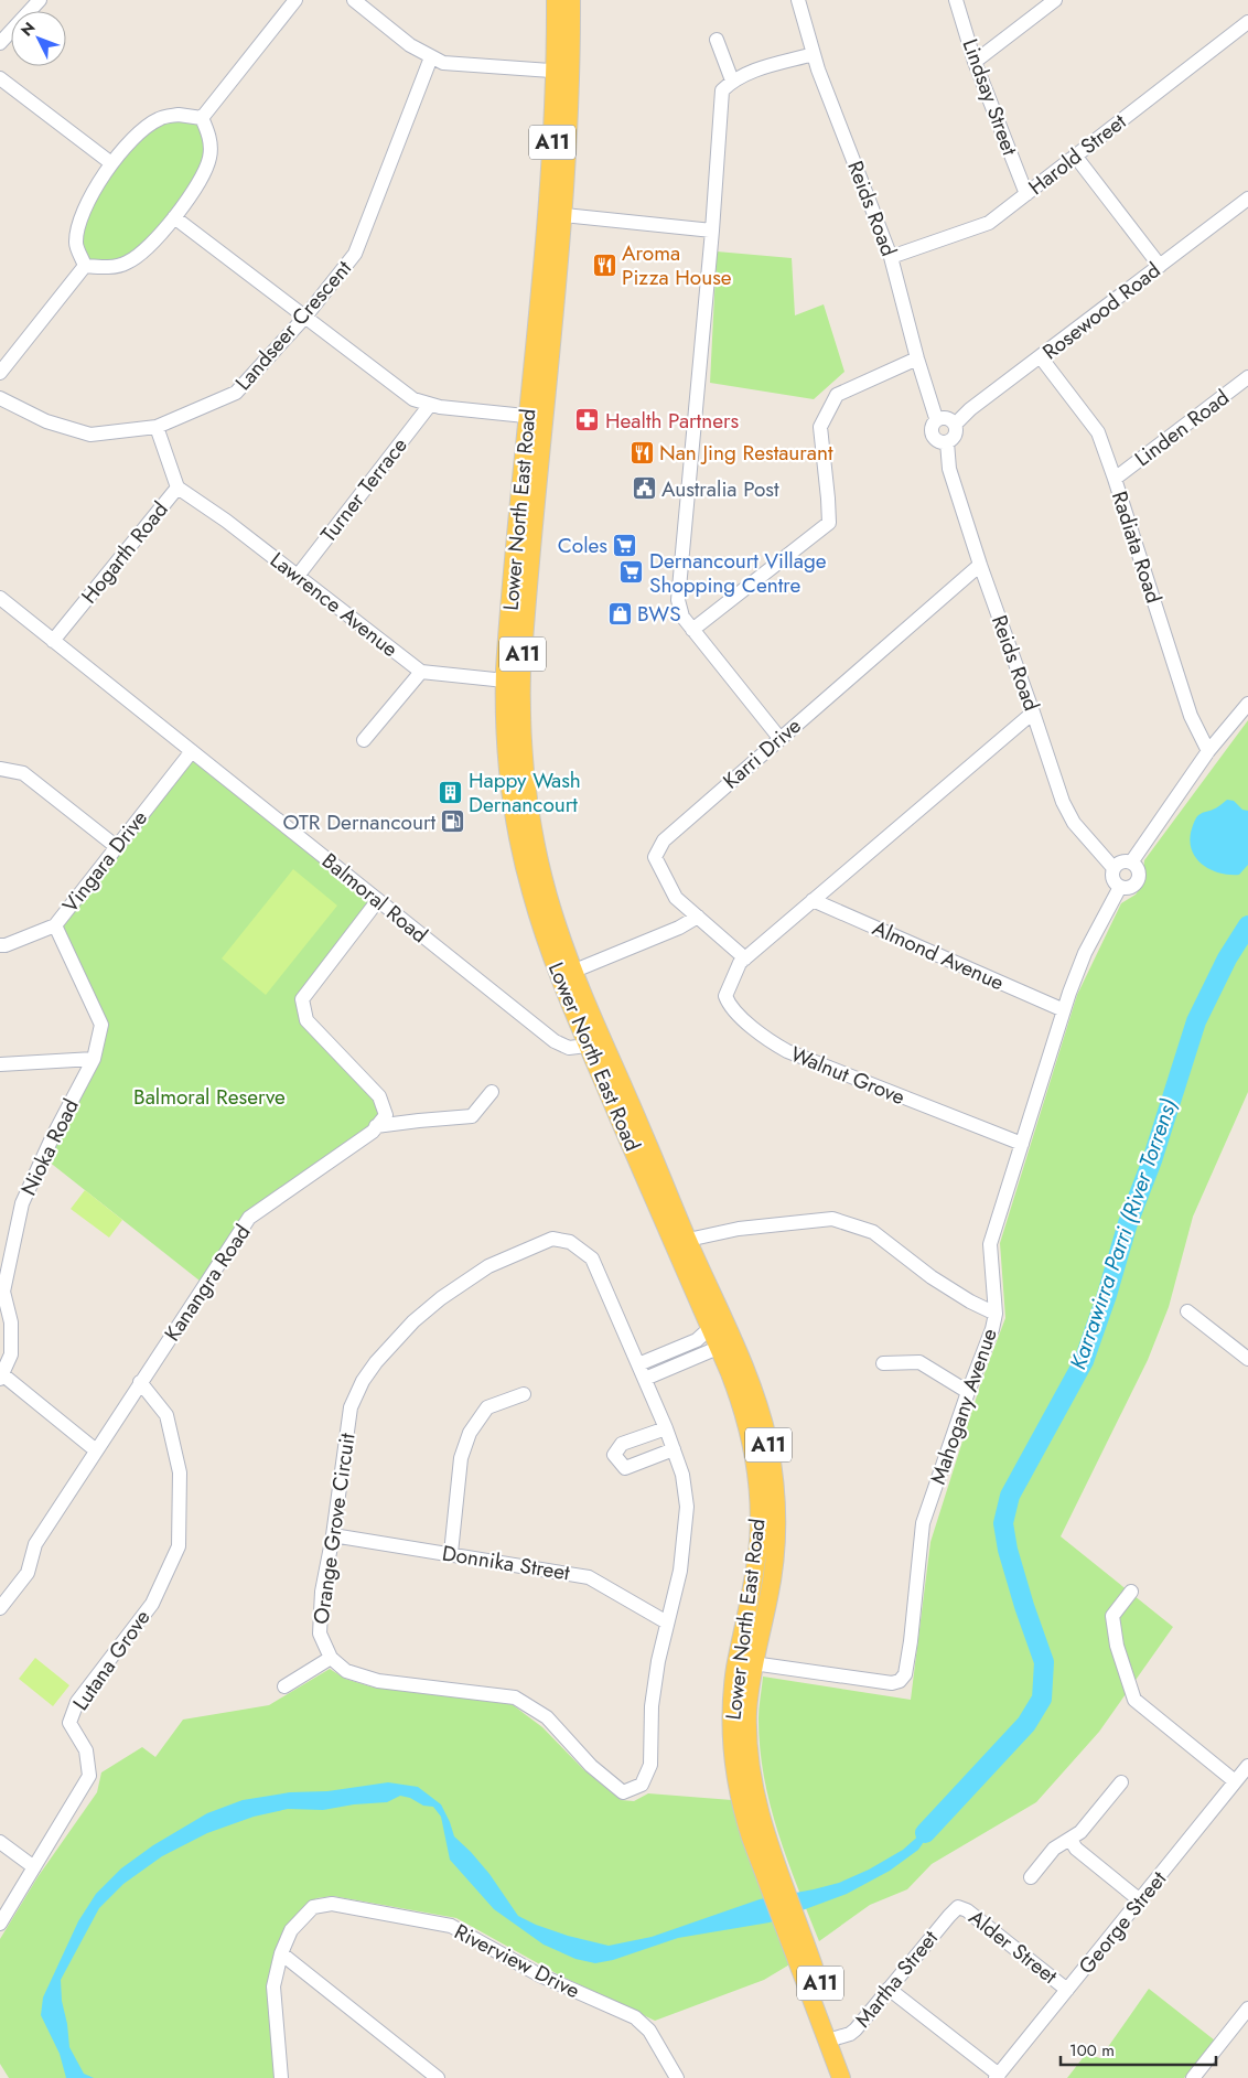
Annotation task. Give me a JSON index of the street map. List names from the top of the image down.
{
  "streets": {
    "main road": ["A11", "Lower North East Road"],
    "street": [
      "Lindsay Street",
      "Harold Street",
      "Reids Road",
      "Rosewood Road",
      "Landseer Crescent",
      "Linden Road",
      "Turner Terrace",
      "Radiata Road",
      "Hogarth Road",
      "Lawrence Avenue",
      "Karri Drive",
      "Vingara Drive",
      "Balmoral Road",
      "Almond Avenue",
      "Walnut Grove",
      "Nioka Road",
      "Kanangra Road",
      "Mahogany Avenue",
      "Orange Grove Circuit",
      "Donnika Street",
      "Lutana Grove",
      "George Street",
      "Alder Street",
      "Riverview Drive",
      "Martha Street"
    ]
  },
  "crossings": [
    ["Lindsay Street", "Harold Street"],
    ["Harold Street", "Reids Road"],
    ["Reids Road", "Rosewood Road"],
    ["Reids Road", "Karri Drive"],
    ["Reids Road", "Mahogany Avenue"],
    ["Rosewood Road", "Radiata Road"],
    ["Landseer Crescent", "Hogarth Road"],
    ["Linden Road", "Radiata Road"],
    ["Turner Terrace", "Lawrence Avenue"],
    ["Lower North East Road", "Balmoral Road"],
    ["Lower North East Road", "Mahogany Avenue"],
    ["Lower North East Road", "Martha Street"],
    ["Hogarth Road", "Lawrence Avenue"],
    ["Hogarth Road", "Balmoral Road"],
    ["Karri Drive", "Walnut Grove"],
    ["Vingara Drive", "Balmoral Road"],
    ["Vingara Drive", "Nioka Road"],
    ["Almond Avenue", "Mahogany Avenue"],
    ["Walnut Grove", "Mahogany Avenue"],
    ["Kanangra Road", "Lutana Grove"],
    ["Orange Grove Circuit", "Donnika Street"],
    ["George Street", "Alder Street"],
    ["Alder Street", "Martha Street"]
  ],
  "water": ["Karrawirra Parri (River Torrens)"],
  "parks": ["Balmoral Reserve"],
  "places": {
    "restaurant": ["Aroma Pizza House", "Nan Jing Restaurant"],
    "pharmacy": ["Health Partners"],
    "public building": ["Australia Post"],
    "supermarket": ["Coles", "Dernancourt Village Shopping Centre"],
    "shop": ["BWS"],
    "building": ["Happy Wash Dernancourt"],
    "fuel station": ["OTR Dernancourt"]
  },
  "scale_bar": "100 m",
  "north": "top left"
}
